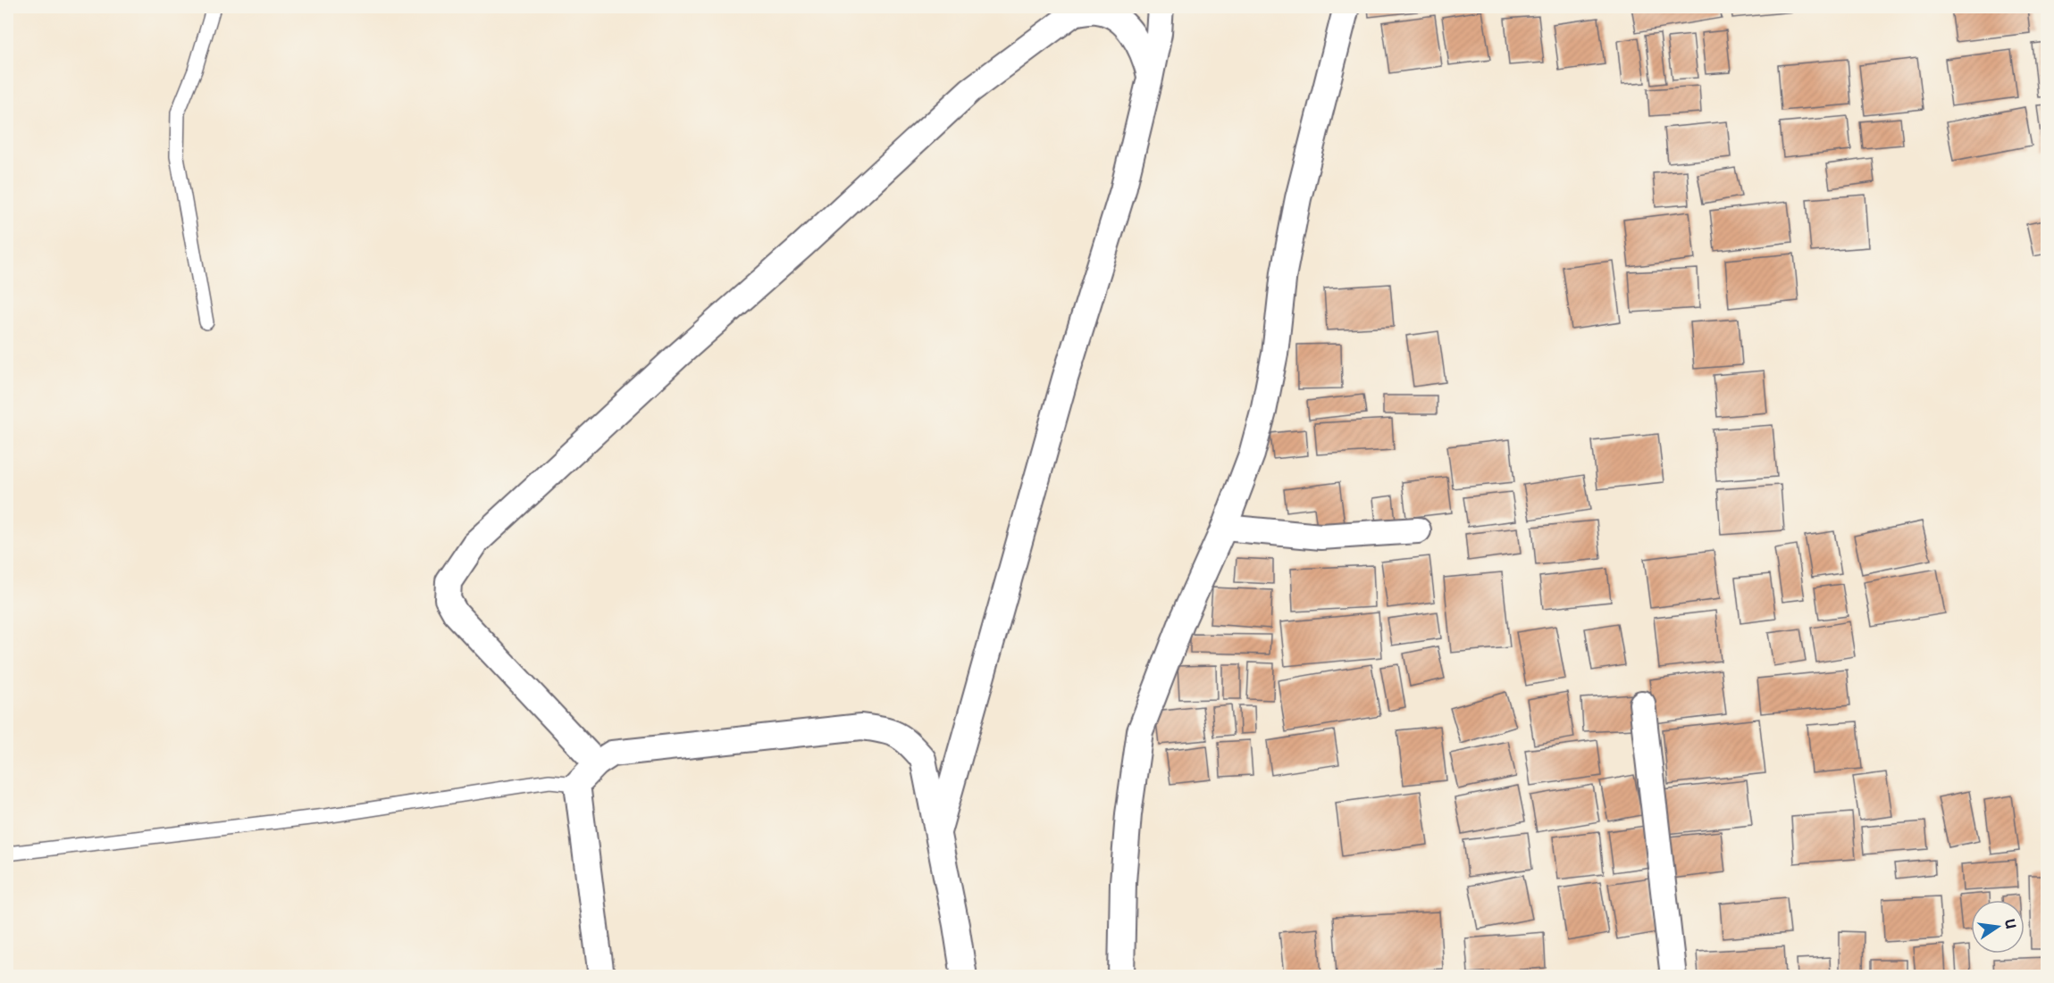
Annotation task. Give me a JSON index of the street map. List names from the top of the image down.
{
  "north": "right"
}
